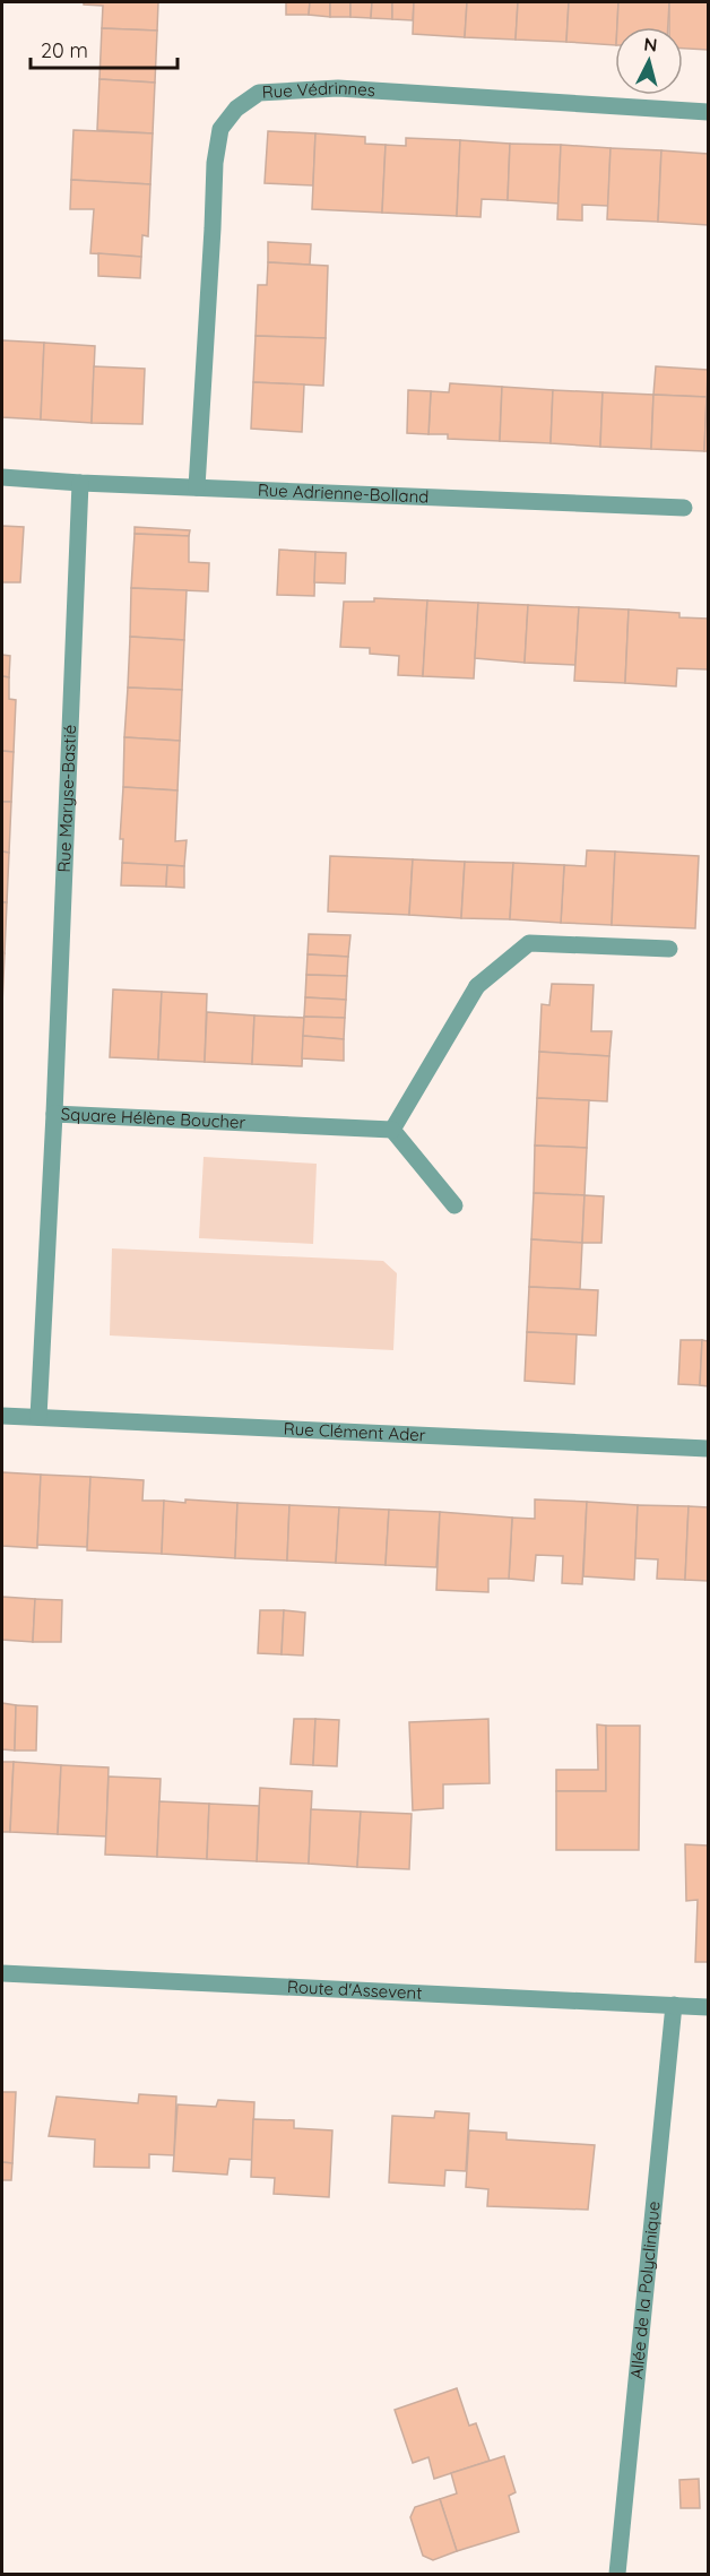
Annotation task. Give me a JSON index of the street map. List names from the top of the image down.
{
  "streets": {
    "street": [
      "Rue Védrinnes",
      "Rue Adrienne-Bolland",
      "Rue Maryse-Bastié",
      "Square Hélène Boucher",
      "Rue Clément Ader",
      "Route d'Assevent",
      "Allée de la Polyclinique"
    ]
  },
  "crossings": [
    ["Rue Védrinnes", "Rue Adrienne-Bolland"],
    ["Rue Adrienne-Bolland", "Rue Maryse-Bastié"],
    ["Rue Maryse-Bastié", "Square Hélène Boucher"],
    ["Square Hélène Boucher", "Rue Clément Ader"],
    ["Route d'Assevent", "Allée de la Polyclinique"]
  ],
  "scale_bar": "20 m",
  "north": "top"
}
